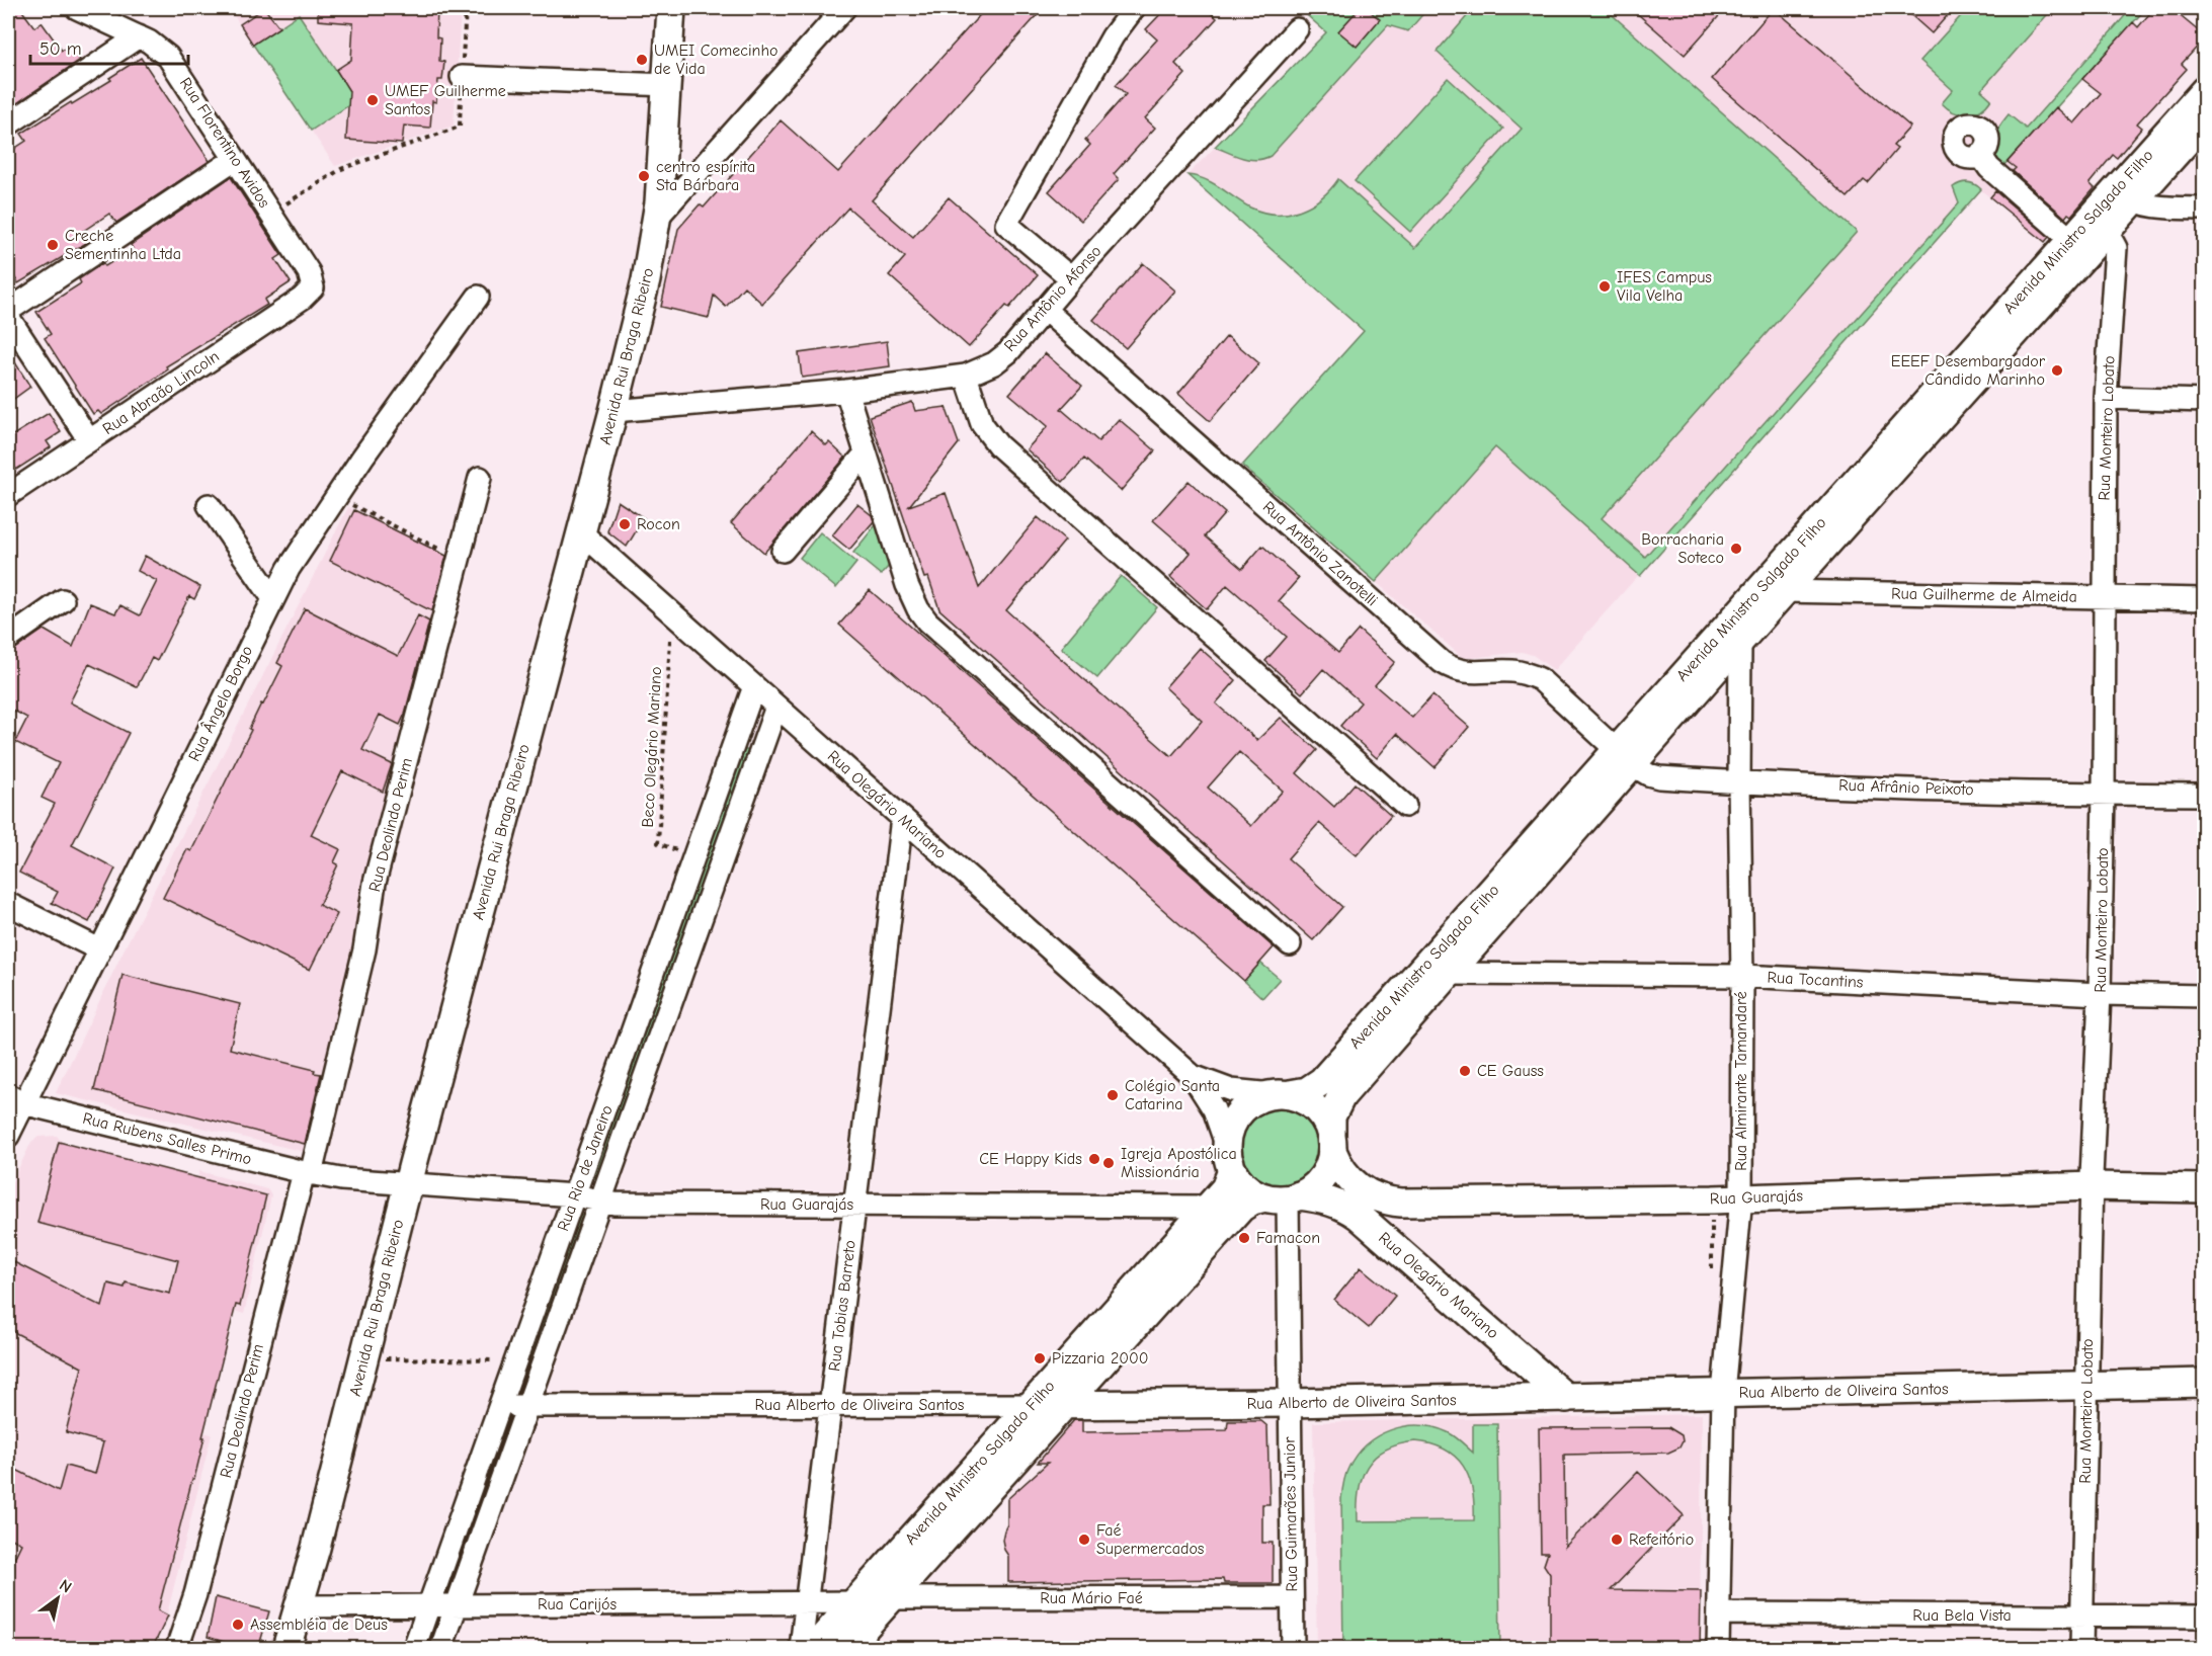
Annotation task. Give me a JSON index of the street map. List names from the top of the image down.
{
  "streets": {
    "main road": [
      "Avenida Ministro Salgado Filho",
      "Avenida Rui Braga Ribeiro",
      "Rua Olegário Mariano",
      "Rua Guarajás",
      "Rua Alberto de Oliveira Santos"
    ],
    "street": [
      "Rua Florentino Avidos",
      "Rua Antônio Afonso",
      "Rua Abraão Lincoln",
      "Rua Monteiro Lobato",
      "Rua Antônio Zanotelli",
      "Rua Guilherme de Almeida",
      "Rua Ângelo Borgo",
      "Rua Afrânio Peixoto",
      "Rua Deolindo Perim",
      "Rua Tocantins",
      "Rua Almirante Tamandaré",
      "Rua Rubens Salles Primo",
      "Rua Rio de Janeiro",
      "Rua Tobias Barreto",
      "Rua Guimarães Junior",
      "Rua Mário Faé",
      "Rua Carijós",
      "Rua Bela Vista"
    ],
    "path": ["Beco Olegário Mariano"]
  },
  "crossings": [
    ["Rua Florentino Avidos", "Rua Abraão Lincoln"],
    ["Avenida Ministro Salgado Filho", "Rua Monteiro Lobato"],
    ["Avenida Ministro Salgado Filho", "Rua Antônio Zanotelli"],
    ["Avenida Ministro Salgado Filho", "Rua Guilherme de Almeida"],
    ["Avenida Ministro Salgado Filho", "Rua Afrânio Peixoto"],
    ["Avenida Ministro Salgado Filho", "Rua Olegário Mariano"],
    ["Avenida Ministro Salgado Filho", "Rua Tocantins"],
    ["Avenida Ministro Salgado Filho", "Rua Almirante Tamandaré"],
    ["Avenida Ministro Salgado Filho", "Rua Guarajás"],
    ["Avenida Ministro Salgado Filho", "Rua Alberto de Oliveira Santos"],
    ["Avenida Ministro Salgado Filho", "Rua Guimarães Junior"],
    ["Avenida Ministro Salgado Filho", "Rua Mário Faé"],
    ["Avenida Ministro Salgado Filho", "Rua Carijós"],
    ["Rua Antônio Afonso", "Avenida Rui Braga Ribeiro"],
    ["Rua Antônio Afonso", "Rua Antônio Zanotelli"],
    ["Avenida Rui Braga Ribeiro", "Rua Olegário Mariano"],
    ["Avenida Rui Braga Ribeiro", "Rua Rubens Salles Primo"],
    ["Avenida Rui Braga Ribeiro", "Rua Guarajás"],
    ["Avenida Rui Braga Ribeiro", "Rua Carijós"],
    ["Rua Monteiro Lobato", "Rua Guilherme de Almeida"],
    ["Rua Monteiro Lobato", "Rua Afrânio Peixoto"],
    ["Rua Monteiro Lobato", "Rua Tocantins"],
    ["Rua Monteiro Lobato", "Rua Guarajás"],
    ["Rua Monteiro Lobato", "Rua Alberto de Oliveira Santos"],
    ["Rua Monteiro Lobato", "Rua Bela Vista"],
    ["Rua Antônio Zanotelli", "Rua Afrânio Peixoto"],
    ["Rua Ângelo Borgo", "Rua Rubens Salles Primo"],
    ["Beco Olegário Mariano", "Rua Olegário Mariano"],
    ["Beco Olegário Mariano", "Rua Rio de Janeiro"],
    ["Rua Afrânio Peixoto", "Rua Almirante Tamandaré"],
    ["Rua Olegário Mariano", "Rua Rio de Janeiro"],
    ["Rua Olegário Mariano", "Rua Guarajás"],
    ["Rua Olegário Mariano", "Rua Tobias Barreto"],
    ["Rua Olegário Mariano", "Rua Alberto de Oliveira Santos"],
    ["Rua Olegário Mariano", "Rua Guimarães Junior"],
    ["Rua Deolindo Perim", "Rua Rubens Salles Primo"],
    ["Rua Tocantins", "Rua Almirante Tamandaré"],
    ["Rua Almirante Tamandaré", "Rua Guarajás"],
    ["Rua Almirante Tamandaré", "Rua Alberto de Oliveira Santos"],
    ["Rua Almirante Tamandaré", "Rua Bela Vista"],
    ["Rua Rubens Salles Primo", "Rua Guarajás"],
    ["Rua Rio de Janeiro", "Rua Guarajás"],
    ["Rua Rio de Janeiro", "Rua Alberto de Oliveira Santos"],
    ["Rua Rio de Janeiro", "Rua Carijós"],
    ["Rua Guarajás", "Rua Tobias Barreto"],
    ["Rua Guarajás", "Rua Guimarães Junior"],
    ["Rua Tobias Barreto", "Rua Alberto de Oliveira Santos"],
    ["Rua Tobias Barreto", "Rua Carijós"],
    ["Rua Alberto de Oliveira Santos", "Rua Guimarães Junior"],
    ["Rua Guimarães Junior", "Rua Mário Faé"]
  ],
  "places": [
    "UMEI Comecinho de Vida",
    "UMEF Guilherme Santos",
    "centro espírita Sta Bárbara",
    "Creche Sementinha Ltda",
    "IFES Campus Vila Velha",
    "EEEF Desembargador Cândido Marinho",
    "Rocon",
    "Borracharia Soteco",
    "CE Gauss",
    "Colégio Santa Catarina",
    "CE Happy Kids",
    "Igreja Apostólica Missionária",
    "Famacon",
    "Pizzaria 2000",
    "Faé Supermercados",
    "Refeitório",
    "Assembléia de Deus"
  ],
  "scale_bar": "50 m",
  "north": "top right"
}
